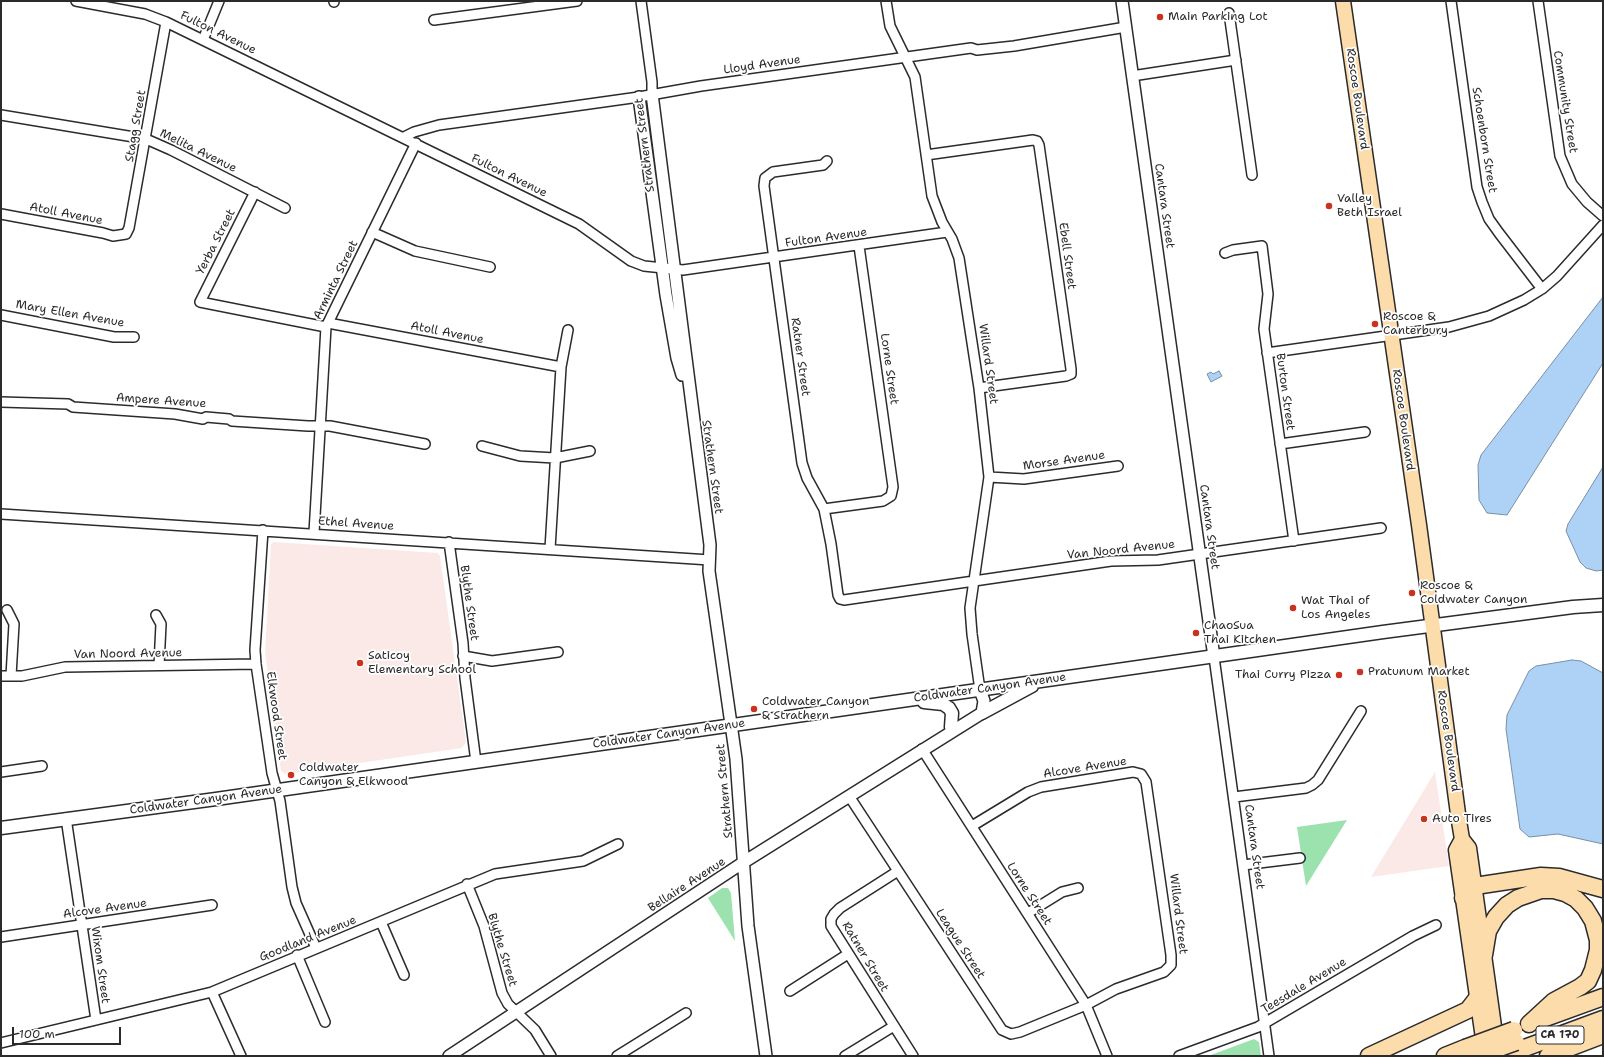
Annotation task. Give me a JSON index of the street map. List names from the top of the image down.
{
  "streets": {
    "highway": ["CA 170"],
    "main road": ["Roscoe Boulevard", "Coldwater Canyon Avenue"],
    "street": [
      "Fulton Avenue",
      "Lloyd Avenue",
      "Community Street",
      "Stagg Street",
      "Schoenborn Street",
      "Strathern Street",
      "Melita Avenue",
      "Cantara Street",
      "Atoll Avenue",
      "Yerba Street",
      "Ebell Street",
      "Arminta Street",
      "Mary Ellen Avenue",
      "Ratner Street",
      "Willard Street",
      "Lorne Street",
      "Burton Street",
      "Ampere Avenue",
      "Morse Avenue",
      "Ethel Avenue",
      "Van Noord Avenue",
      "Blythe Street",
      "Elkwood Street",
      "Alcove Avenue",
      "Bellaire Avenue",
      "Goodland Avenue",
      "League Street",
      "Wixom Street",
      "Teesdale Avenue"
    ]
  },
  "crossings": [
    ["Fulton Avenue", "Lloyd Avenue"],
    ["Fulton Avenue", "Stagg Street"],
    ["Fulton Avenue", "Strathern Street"],
    ["Fulton Avenue", "Arminta Street"],
    ["Fulton Avenue", "Ratner Street"],
    ["Fulton Avenue", "Willard Street"],
    ["Fulton Avenue", "Lorne Street"],
    ["Lloyd Avenue", "Strathern Street"],
    ["Lloyd Avenue", "Cantara Street"],
    ["Lloyd Avenue", "Willard Street"],
    ["Roscoe Boulevard", "Coldwater Canyon Avenue"],
    ["Stagg Street", "Melita Avenue"],
    ["Stagg Street", "Atoll Avenue"],
    ["Strathern Street", "Ethel Avenue"],
    ["Strathern Street", "Coldwater Canyon Avenue"],
    ["Strathern Street", "Bellaire Avenue"],
    ["Melita Avenue", "Yerba Street"],
    ["Cantara Street", "Van Noord Avenue"],
    ["Cantara Street", "Coldwater Canyon Avenue"],
    ["Cantara Street", "Teesdale Avenue"],
    ["Atoll Avenue", "Yerba Street"],
    ["Atoll Avenue", "Arminta Street"],
    ["Ebell Street", "Willard Street"],
    ["Arminta Street", "Ampere Avenue"],
    ["Arminta Street", "Ethel Avenue"],
    ["Ratner Street", "Lorne Street"],
    ["Ratner Street", "Van Noord Avenue"],
    ["Ratner Street", "League Street"],
    ["Willard Street", "Lorne Street"],
    ["Willard Street", "Morse Avenue"],
    ["Willard Street", "Van Noord Avenue"],
    ["Willard Street", "Coldwater Canyon Avenue"],
    ["Willard Street", "Alcove Avenue"],
    ["Willard Street", "League Street"],
    ["Lorne Street", "Alcove Avenue"],
    ["Lorne Street", "Bellaire Avenue"],
    ["Lorne Street", "League Street"],
    ["Burton Street", "Van Noord Avenue"],
    ["Ethel Avenue", "Blythe Street"],
    ["Ethel Avenue", "Elkwood Street"],
    ["Van Noord Avenue", "Elkwood Street"],
    ["Blythe Street", "Coldwater Canyon Avenue"],
    ["Blythe Street", "Bellaire Avenue"],
    ["Blythe Street", "Goodland Avenue"],
    ["Coldwater Canyon Avenue", "Elkwood Street"],
    ["Coldwater Canyon Avenue", "Wixom Street"],
    ["Elkwood Street", "Goodland Avenue"],
    ["Alcove Avenue", "Wixom Street"],
    ["Bellaire Avenue", "League Street"],
    ["Goodland Avenue", "Wixom Street"]
  ],
  "places": [
    "Main Parking Lot",
    "Valley Beth Israel",
    "Roscoe & Canterbury",
    "Roscoe & Coldwater Canyon",
    "Wat Thai of Los Angeles",
    "ChaoSua Thai Kitchen",
    "Saticoy Elementary School",
    "Pratunum Market",
    "Thai Curry Pizza",
    "Coldwater Canyon & Strathern",
    "Coldwater Canyon & Elkwood",
    "Auto Tires"
  ],
  "scale_bar": "100 m"
}
